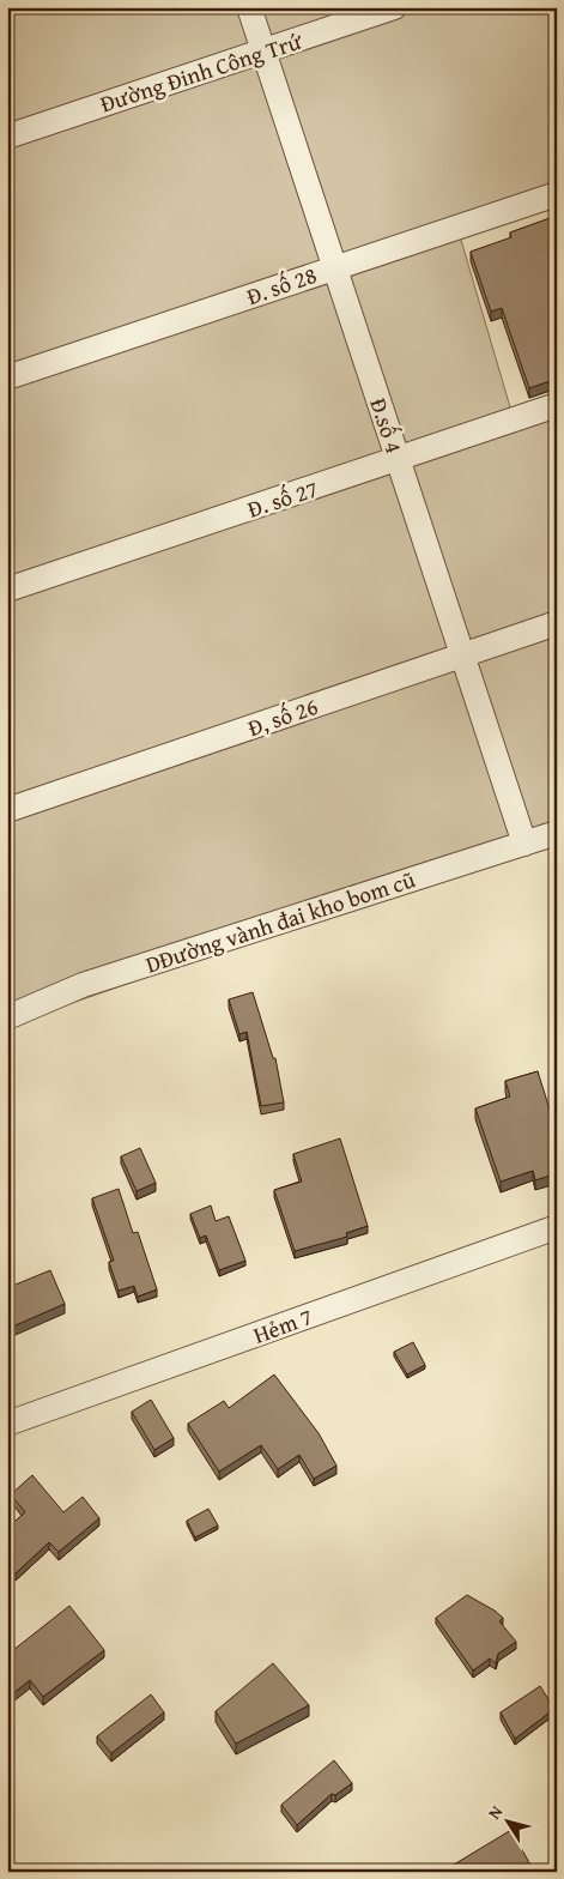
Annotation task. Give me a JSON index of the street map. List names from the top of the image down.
{
  "streets": {
    "street": [
      "Đường Đinh Công Trứ",
      "Đ. số 28",
      "Đ.số 4",
      "Đ. số 27",
      "Đ, số 26",
      "DĐường vành đai kho bom cũ",
      "Hẻm 7"
    ]
  },
  "crossings": [
    ["Đường Đinh Công Trứ", "Đ.số 4"],
    ["Đ. số 28", "Đ.số 4"],
    ["Đ.số 4", "Đ. số 27"],
    ["Đ.số 4", "Đ, số 26"],
    ["Đ.số 4", "DĐường vành đai kho bom cũ"]
  ],
  "north": "top left"
}
